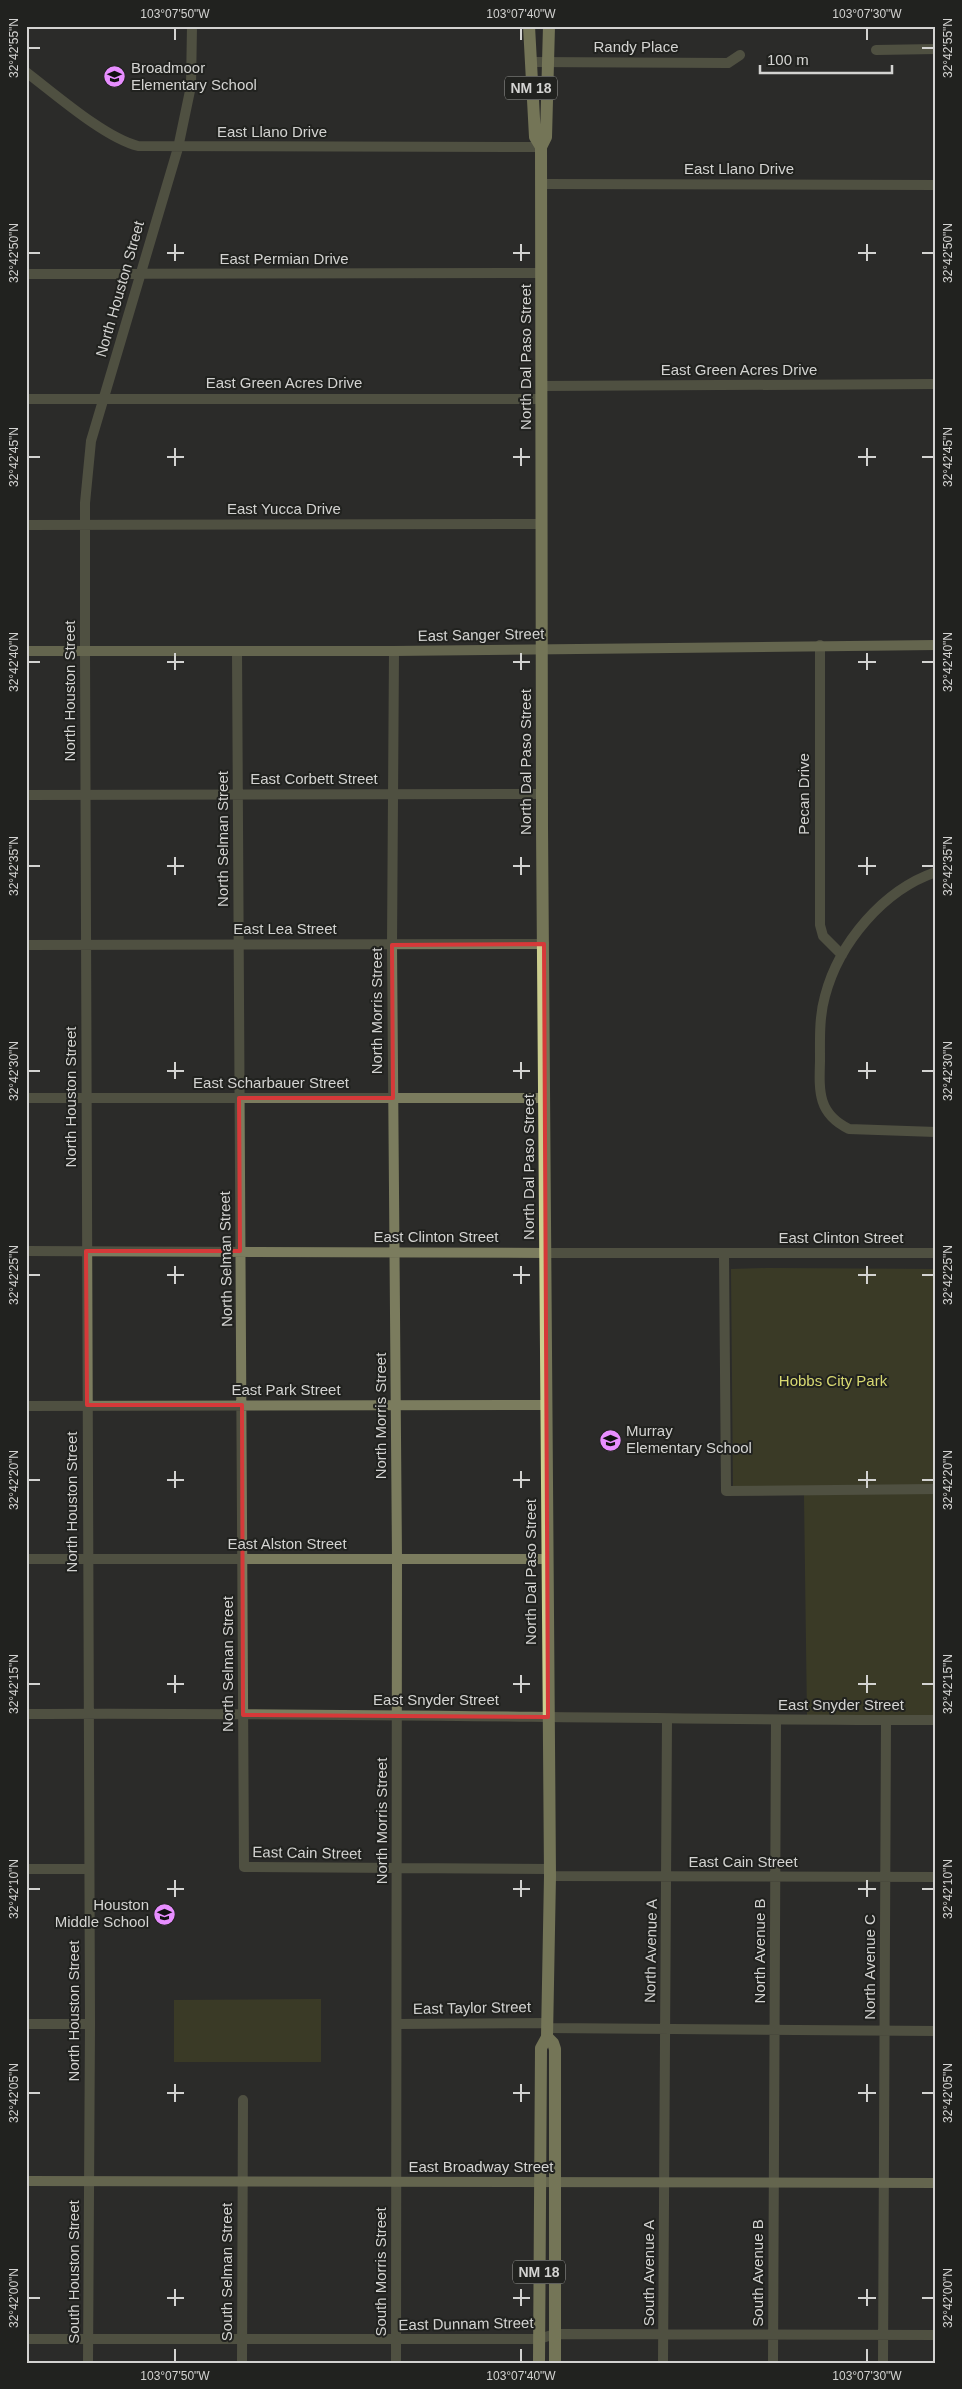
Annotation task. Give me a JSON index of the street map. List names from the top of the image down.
{
  "streets": {
    "main road": [
      "NM 18",
      "North Dal Paso Street",
      "East Sanger Street",
      "East Broadway Street"
    ],
    "street": [
      "Randy Place",
      "East Llano Drive",
      "East Permian Drive",
      "North Houston Street",
      "East Green Acres Drive",
      "East Yucca Drive",
      "East Corbett Street",
      "Pecan Drive",
      "North Selman Street",
      "East Lea Street",
      "North Morris Street",
      "East Scharbauer Street",
      "East Clinton Street",
      "East Park Street",
      "East Alston Street",
      "East Snyder Street",
      "East Cain Street",
      "North Avenue A",
      "North Avenue B",
      "North Avenue C",
      "East Taylor Street",
      "South Houston Street",
      "South Selman Street",
      "South Morris Street",
      "South Avenue A",
      "South Avenue B",
      "East Dunnam Street"
    ]
  },
  "crossings": [
    ["Randy Place", "North Dal Paso Street"],
    ["NM 18", "North Dal Paso Street"],
    ["NM 18", "East Broadway Street"],
    ["NM 18", "East Dunnam Street"],
    ["East Llano Drive", "North Houston Street"],
    ["East Llano Drive", "North Dal Paso Street"],
    ["East Permian Drive", "North Houston Street"],
    ["East Permian Drive", "North Dal Paso Street"],
    ["North Houston Street", "East Green Acres Drive"],
    ["North Houston Street", "East Yucca Drive"],
    ["North Houston Street", "East Sanger Street"],
    ["North Houston Street", "East Corbett Street"],
    ["North Houston Street", "East Lea Street"],
    ["North Houston Street", "East Scharbauer Street"],
    ["North Houston Street", "East Clinton Street"],
    ["North Houston Street", "East Park Street"],
    ["North Houston Street", "East Alston Street"],
    ["North Houston Street", "East Snyder Street"],
    ["North Houston Street", "East Broadway Street"],
    ["North Houston Street", "South Houston Street"],
    ["North Dal Paso Street", "East Green Acres Drive"],
    ["North Dal Paso Street", "East Yucca Drive"],
    ["North Dal Paso Street", "East Sanger Street"],
    ["North Dal Paso Street", "East Corbett Street"],
    ["North Dal Paso Street", "East Lea Street"],
    ["North Dal Paso Street", "East Scharbauer Street"],
    ["North Dal Paso Street", "East Clinton Street"],
    ["North Dal Paso Street", "East Park Street"],
    ["North Dal Paso Street", "East Alston Street"],
    ["North Dal Paso Street", "East Snyder Street"],
    ["North Dal Paso Street", "East Cain Street"],
    ["North Dal Paso Street", "East Taylor Street"],
    ["North Dal Paso Street", "East Broadway Street"],
    ["East Sanger Street", "Pecan Drive"],
    ["East Sanger Street", "North Selman Street"],
    ["East Sanger Street", "North Morris Street"],
    ["East Corbett Street", "North Selman Street"],
    ["East Corbett Street", "North Morris Street"],
    ["North Selman Street", "East Lea Street"],
    ["North Selman Street", "East Scharbauer Street"],
    ["North Selman Street", "East Clinton Street"],
    ["North Selman Street", "East Park Street"],
    ["North Selman Street", "East Alston Street"],
    ["North Selman Street", "East Snyder Street"],
    ["North Selman Street", "East Cain Street"],
    ["East Lea Street", "North Morris Street"],
    ["North Morris Street", "East Scharbauer Street"],
    ["North Morris Street", "East Clinton Street"],
    ["North Morris Street", "East Park Street"],
    ["North Morris Street", "East Alston Street"],
    ["North Morris Street", "East Snyder Street"],
    ["North Morris Street", "East Cain Street"],
    ["North Morris Street", "East Taylor Street"],
    ["North Morris Street", "East Broadway Street"],
    ["North Morris Street", "South Morris Street"],
    ["East Snyder Street", "North Avenue A"],
    ["East Snyder Street", "North Avenue B"],
    ["East Snyder Street", "North Avenue C"],
    ["East Cain Street", "North Avenue A"],
    ["East Cain Street", "North Avenue B"],
    ["East Cain Street", "North Avenue C"],
    ["North Avenue A", "East Taylor Street"],
    ["North Avenue A", "East Broadway Street"],
    ["North Avenue A", "South Avenue A"],
    ["North Avenue B", "East Taylor Street"],
    ["North Avenue B", "East Broadway Street"],
    ["North Avenue B", "South Avenue B"],
    ["North Avenue C", "East Taylor Street"],
    ["North Avenue C", "East Broadway Street"],
    ["North Avenue C", "East Dunnam Street"],
    ["East Broadway Street", "South Houston Street"],
    ["East Broadway Street", "South Selman Street"],
    ["East Broadway Street", "South Morris Street"],
    ["East Broadway Street", "South Avenue A"],
    ["East Broadway Street", "South Avenue B"],
    ["South Houston Street", "East Dunnam Street"],
    ["South Selman Street", "East Dunnam Street"],
    ["South Morris Street", "East Dunnam Street"],
    ["South Avenue A", "East Dunnam Street"],
    ["South Avenue B", "East Dunnam Street"]
  ],
  "parks": ["Hobbs City Park"],
  "places": {
    "school or university": ["Broadmoor Elementary School", "Murray Elementary School", "Houston Middle School"]
  },
  "scale_bar": "100 m",
  "coordinates": [
    "103°07'50\"W",
    "103°07'40\"W",
    "103°07'30\"W",
    "32°42'55\"N",
    "32°42'50\"N",
    "32°42'45\"N",
    "32°42'40\"N",
    "32°42'35\"N",
    "32°42'30\"N",
    "32°42'25\"N",
    "32°42'20\"N",
    "32°42'15\"N",
    "32°42'10\"N",
    "32°42'05\"N",
    "32°42'00\"N"
  ]
}
